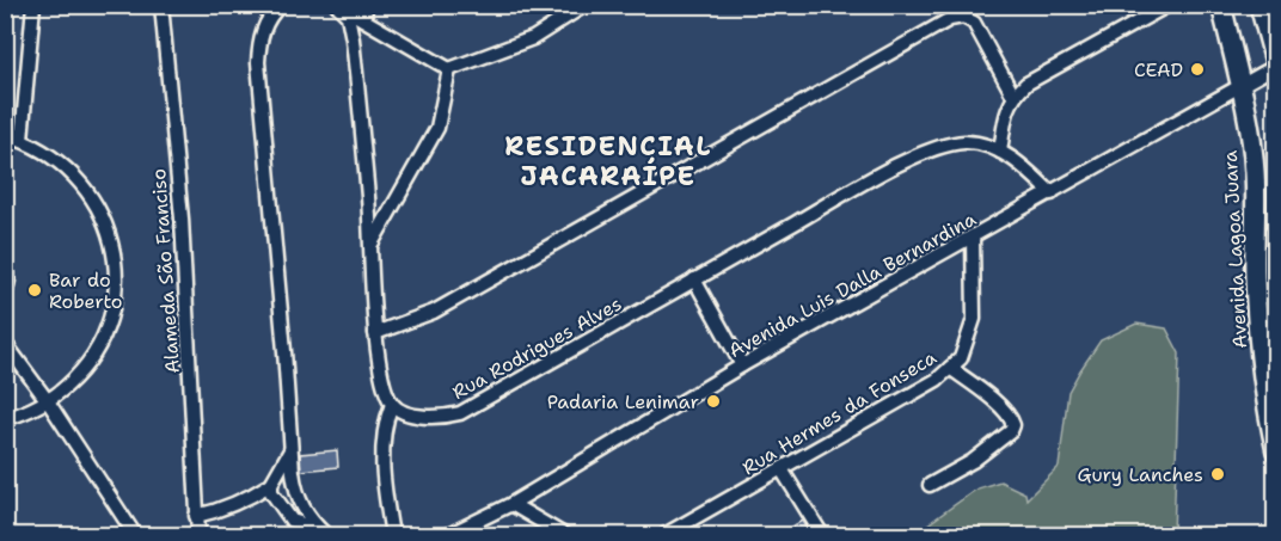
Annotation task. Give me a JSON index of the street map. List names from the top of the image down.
{
  "streets": {
    "main road": ["Avenida Lagoa Juara"],
    "street": [
      "Alameda São Franciso",
      "Avenida Luis Dalla Bernardina",
      "Rua Rodrigues Alves",
      "Rua Hermes da Fonseca"
    ]
  },
  "crossings": [
    ["Avenida Lagoa Juara", "Avenida Luis Dalla Bernardina"],
    ["Avenida Luis Dalla Bernardina", "Rua Rodrigues Alves"],
    ["Avenida Luis Dalla Bernardina", "Rua Hermes da Fonseca"]
  ],
  "districts": ["RESIDENCIAL JACARAÍPE"],
  "places": [
    "CEAD",
    "Bar do Roberto",
    "Padaria Lenimar",
    "Gury Lanches"
  ]
}
